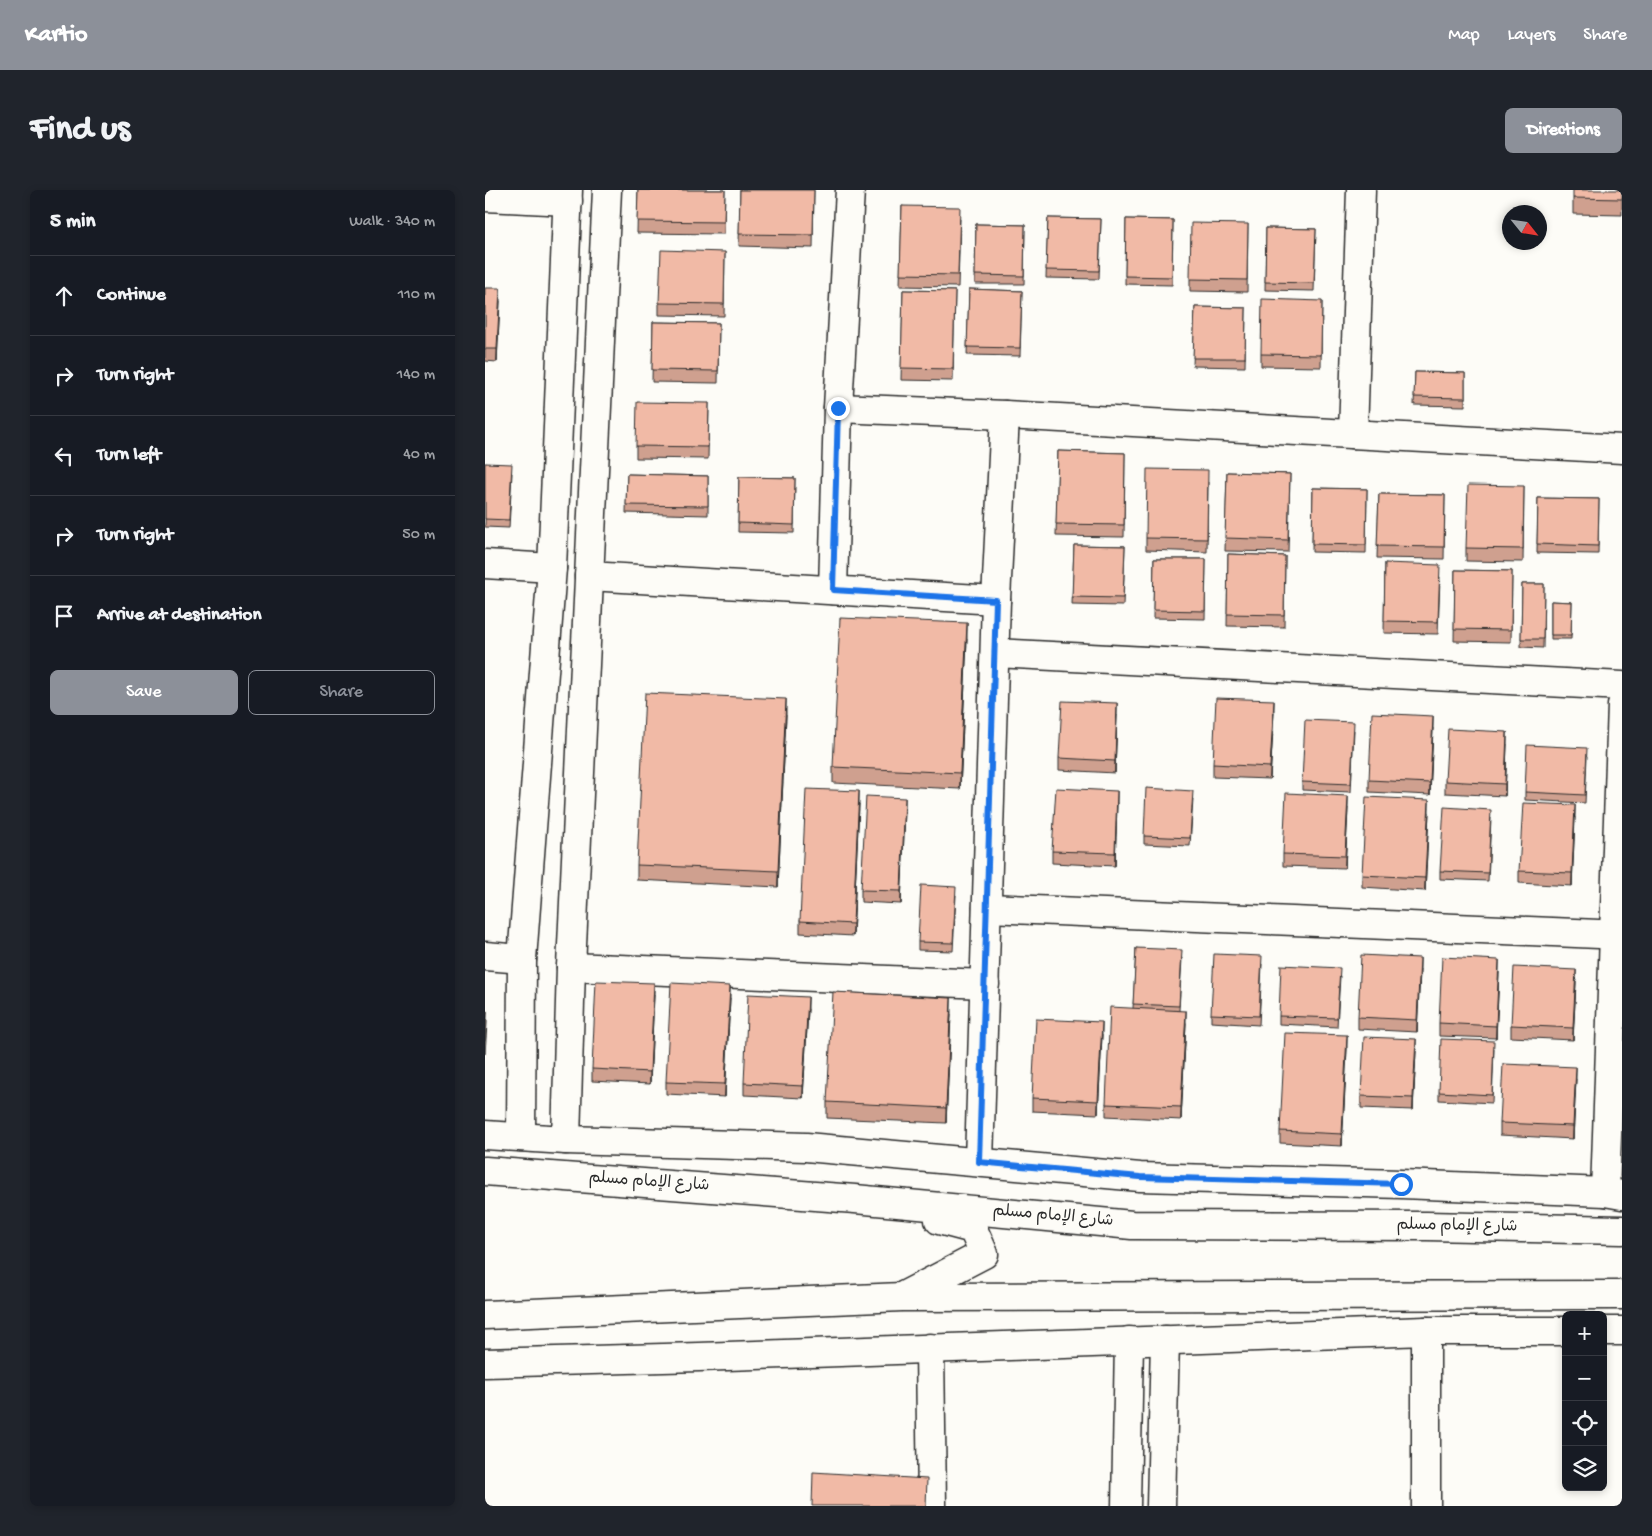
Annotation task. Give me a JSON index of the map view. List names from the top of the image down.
{
  "streets": {
    "street": ["شارع الإمام مسلم"]
  },
  "north": "bottom right",
  "page": {
    "header": "Kartio",
    "nav": ["Map", "Layers", "Share"],
    "buttons": [
      "Directions",
      ["Save", "Share"]
    ],
    "title": "Find us",
    "heading": ["5 min", "Walk · 340 m"],
    "list": [
      ["Continue", "110 m"],
      ["Turn right", "140 m"],
      ["Turn left", "40 m"],
      ["Turn right", "50 m"],
      "Arrive at destination"
    ],
    "map_buttons": ["+", "−"]
  }
}
